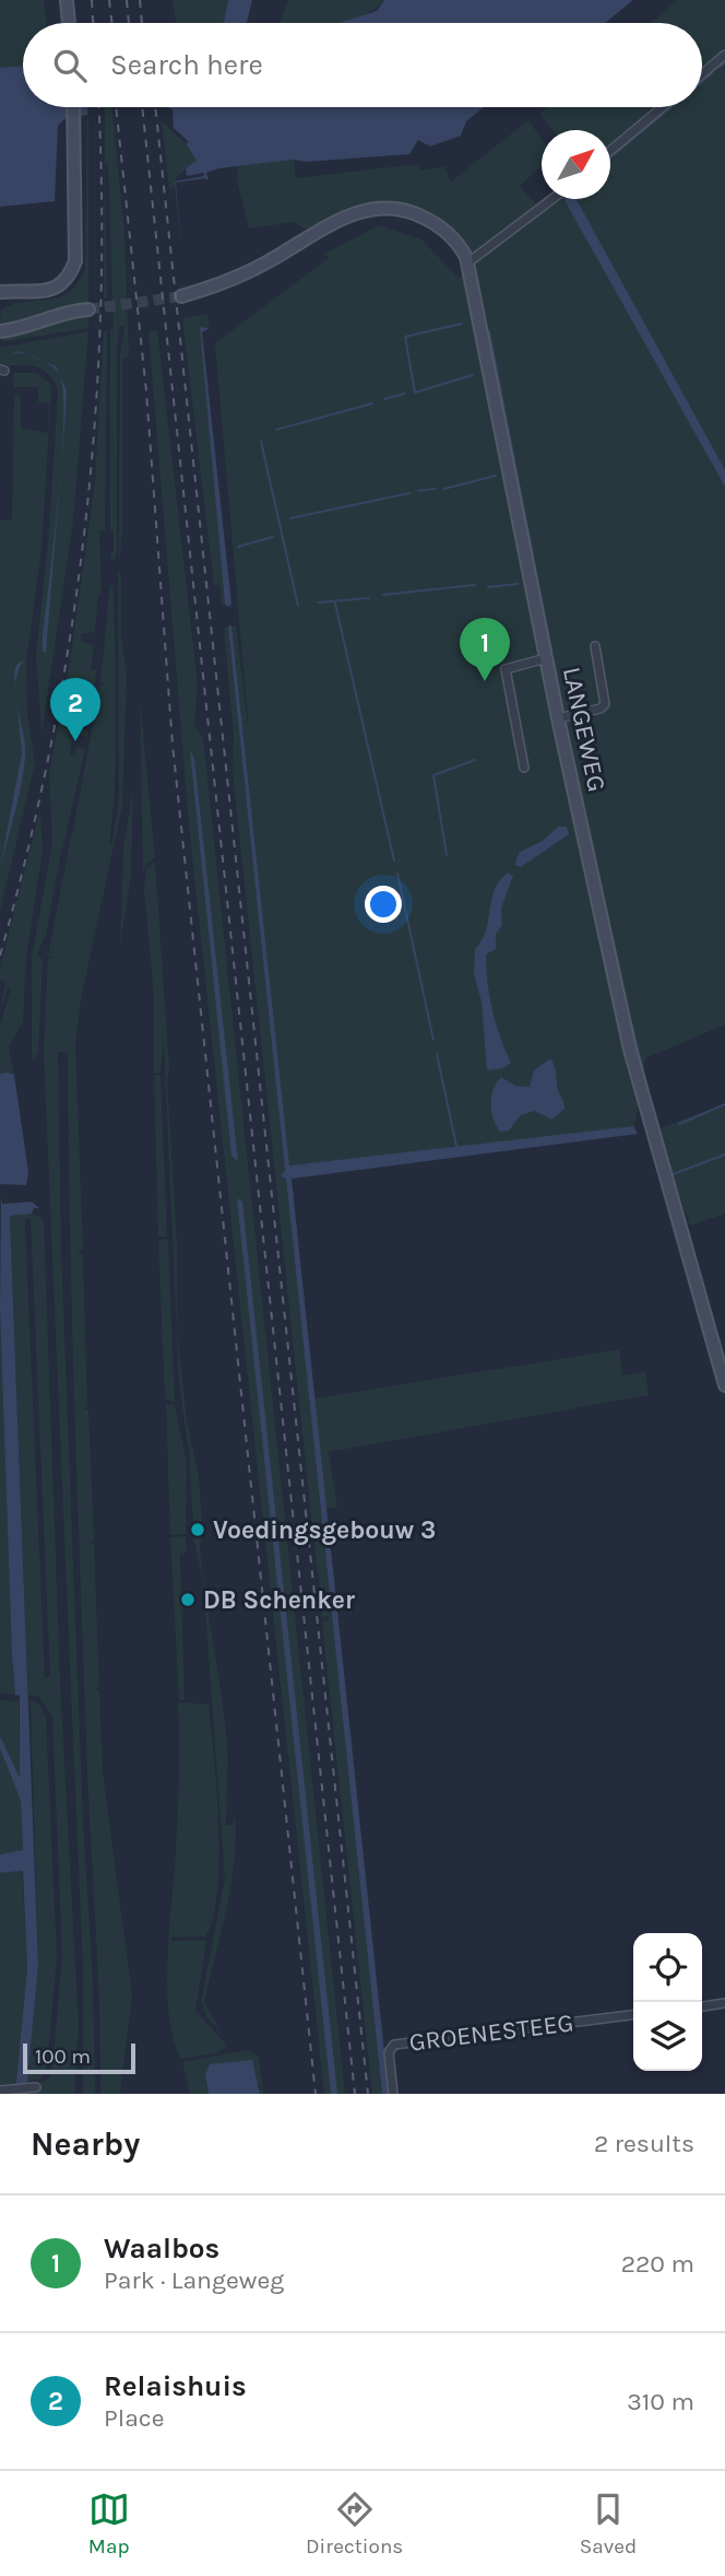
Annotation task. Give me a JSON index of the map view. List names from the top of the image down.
{
  "streets": {
    "main road": ["LANGEWEG"],
    "street": ["GROENESTEEG"]
  },
  "places": ["Voedingsgebouw 3", "DB Schenker"],
  "scale_bar": "100 m",
  "north": "top right",
  "page": {
    "search": "Search here",
    "pins": ["1", "2"],
    "scale": "100 m",
    "heading": ["Nearby", "2 results"],
    "list": [
      {
        "mark": "1",
        "name": "Waalbos",
        "note": "Park · Langeweg",
        "value": "220 m"
      },
      {
        "mark": "2",
        "name": "Relaishuis",
        "note": "Place",
        "value": "310 m"
      }
    ],
    "nav": ["Map", "Directions", "Saved"]
  }
}
